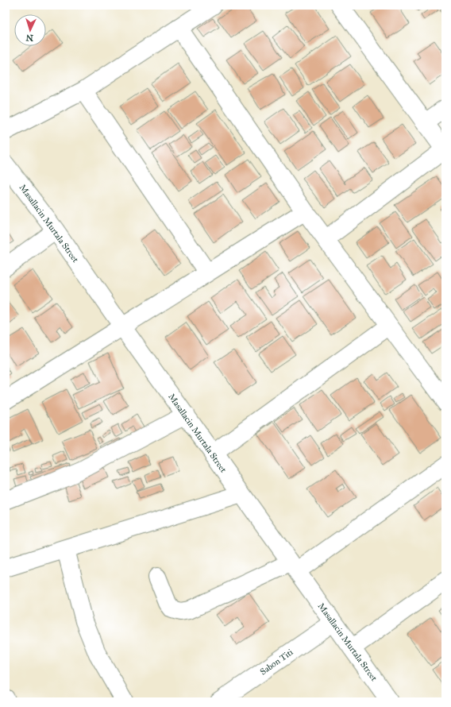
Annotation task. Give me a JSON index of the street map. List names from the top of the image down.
{
  "streets": {
    "street": ["Masallacin Murtala Street", "Sabon Titi"]
  },
  "crossings": [
    ["Masallacin Murtala Street", "Sabon Titi"]
  ],
  "north": "bottom"
}
